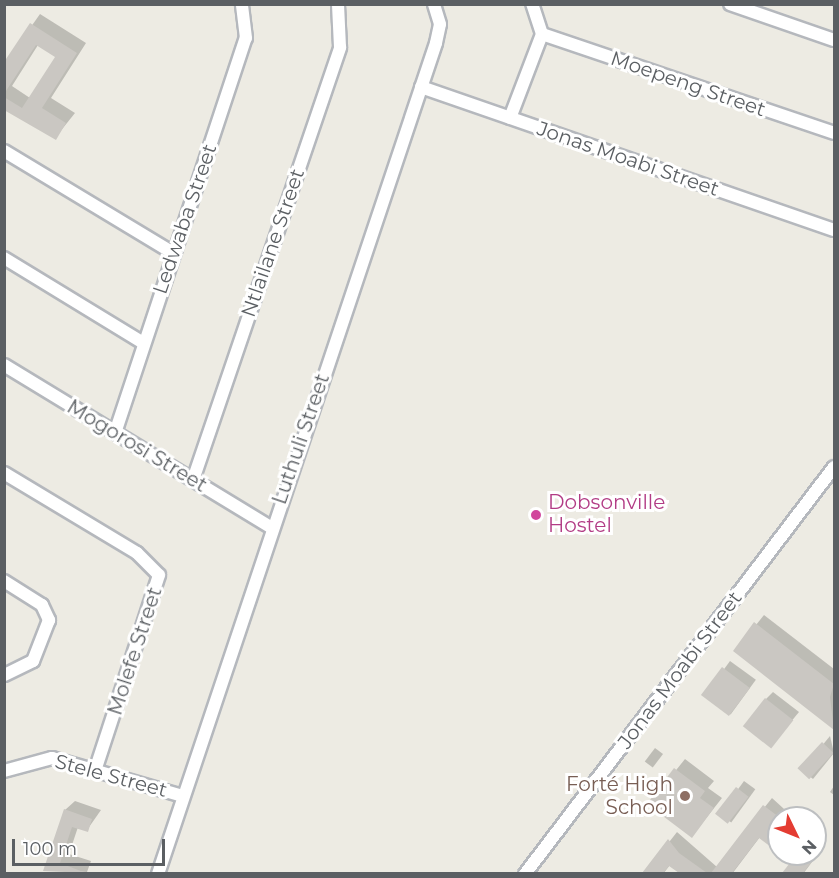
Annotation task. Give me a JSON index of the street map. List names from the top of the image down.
{
  "streets": {
    "street": [
      "Moepeng Street",
      "Jonas Moabi Street",
      "Ledwaba Street",
      "Ntlailane Street",
      "Luthuli Street",
      "Mogorosi Street",
      "Molefe Street",
      "Stele Street"
    ]
  },
  "crossings": [
    ["Jonas Moabi Street", "Luthuli Street"],
    ["Ledwaba Street", "Mogorosi Street"],
    ["Ntlailane Street", "Mogorosi Street"],
    ["Luthuli Street", "Mogorosi Street"],
    ["Luthuli Street", "Stele Street"],
    ["Molefe Street", "Stele Street"]
  ],
  "places": ["Dobsonville Hostel", "Forté High School"],
  "scale_bar": "100 m",
  "north": "bottom right"
}
